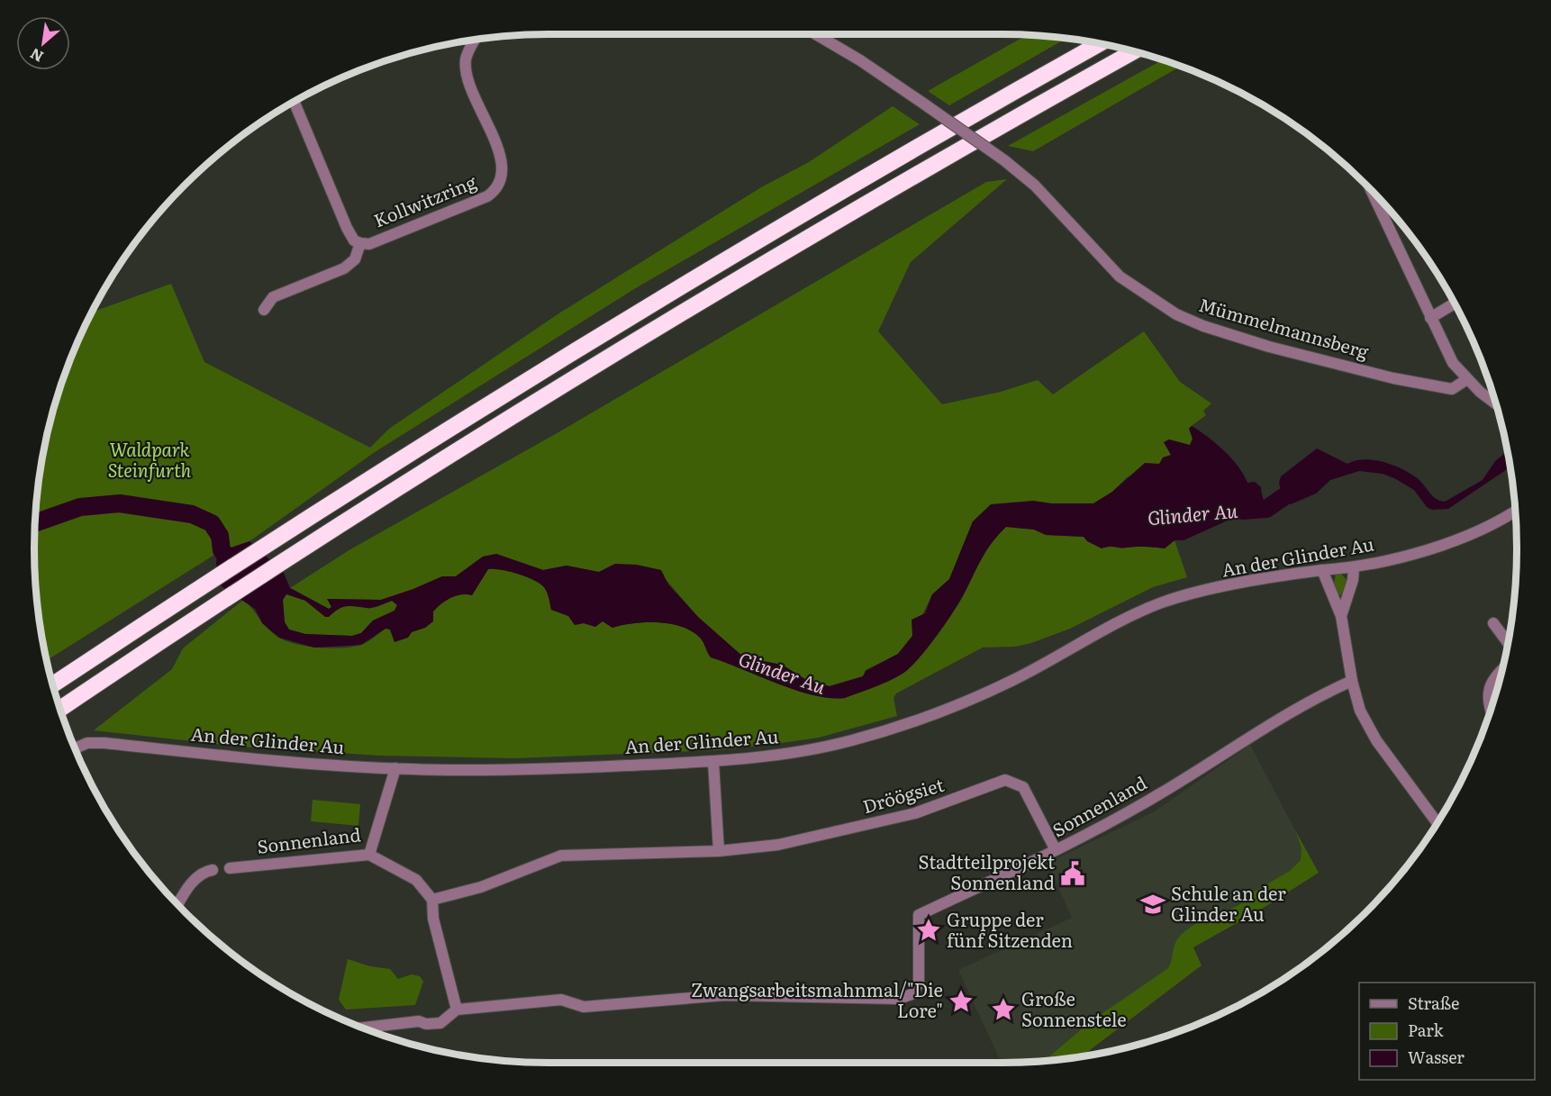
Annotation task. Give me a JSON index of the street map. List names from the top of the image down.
{
  "streets": {
    "street": [
      "Kollwitzring",
      "Mümmelmannsberg",
      "An der Glinder Au",
      "Dröögsiet",
      "Sonnenland"
    ]
  },
  "crossings": [
    ["An der Glinder Au", "Sonnenland"],
    ["Dröögsiet", "Sonnenland"]
  ],
  "water": ["Glinder Au"],
  "parks": ["Waldpark Steinfurth"],
  "places": {
    "public building": ["Stadtteilprojekt Sonnenland"],
    "school or university": ["Schule an der Glinder Au"],
    "place": ["Gruppe der fünf Sitzenden", "Zwangsarbeitsmahnmal/\"Die Lore\"", "Große Sonnenstele"]
  },
  "legend": ["Straße", "Park", "Wasser"],
  "north": "bottom left"
}
